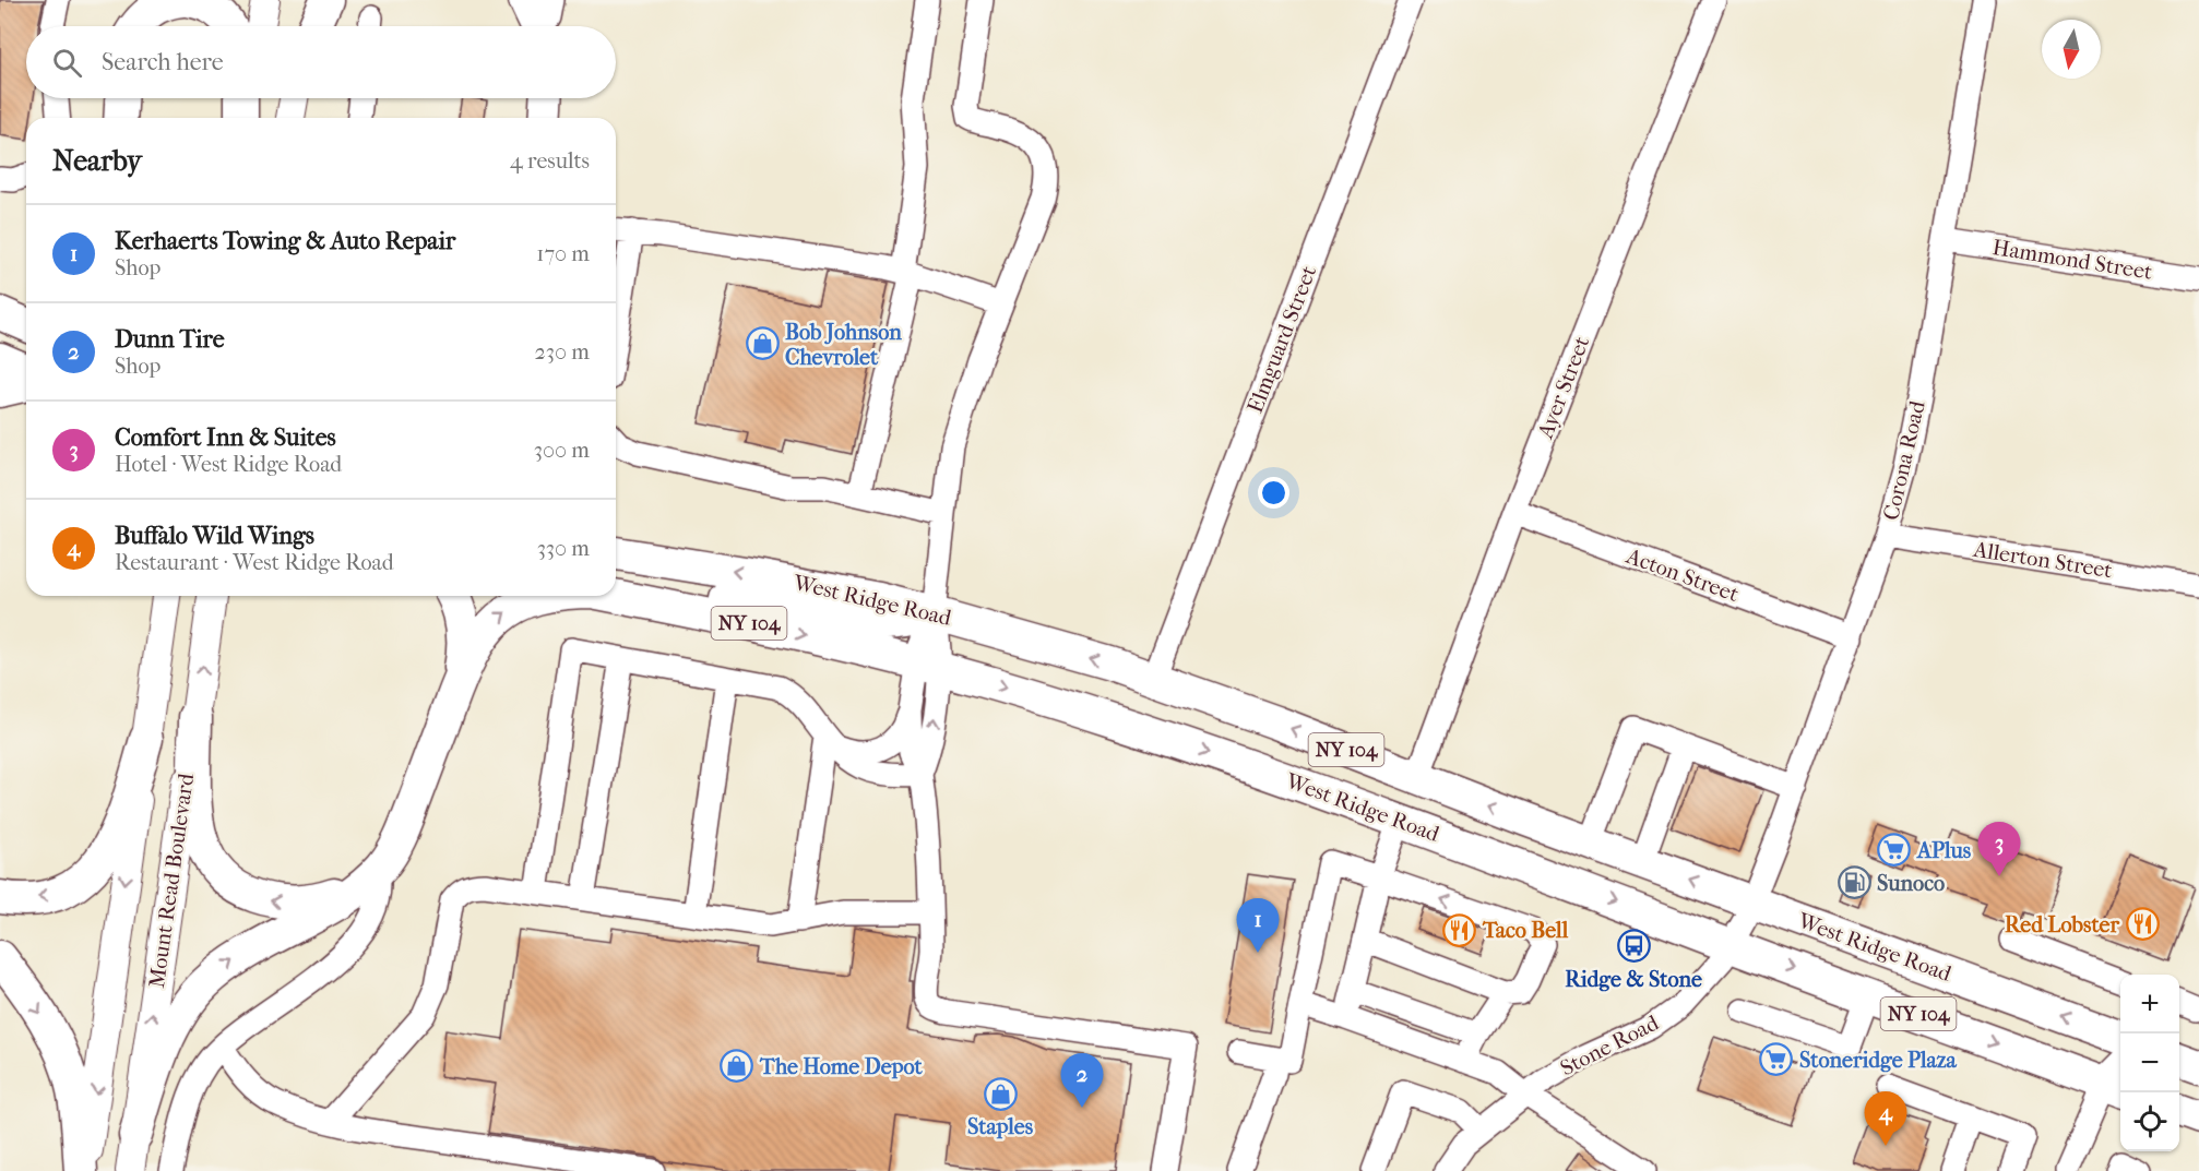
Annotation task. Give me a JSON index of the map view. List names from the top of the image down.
{
  "streets": {
    "highway": ["West Ridge Road", "NY 104"],
    "main road": ["Mount Read Boulevard"],
    "street": [
      "Hammond Street",
      "Elmguard Street",
      "Ayer Street",
      "Corona Road",
      "Allerton Street",
      "Acton Street",
      "Stone Road"
    ]
  },
  "crossings": [
    ["Hammond Street", "Corona Road"],
    ["Elmguard Street", "West Ridge Road"],
    ["Ayer Street", "Acton Street"],
    ["Ayer Street", "West Ridge Road"],
    ["Corona Road", "Allerton Street"],
    ["Corona Road", "Acton Street"],
    ["Corona Road", "West Ridge Road"],
    ["Corona Road", "Stone Road"],
    ["West Ridge Road", "Stone Road"]
  ],
  "places": {
    "shop": ["Bob Johnson Chevrolet", "The Home Depot", "Staples"],
    "supermarket": ["APlus", "Stoneridge Plaza"],
    "fuel station": ["Sunoco"],
    "restaurant": ["Red Lobster", "Taco Bell"],
    "bus stop": ["Ridge & Stone"]
  },
  "north": "bottom",
  "page": {
    "search": "Search here",
    "heading": ["Nearby", "4 results"],
    "list": [
      {
        "mark": "1",
        "name": "Kerhaerts Towing & Auto Repair",
        "note": "Shop",
        "value": "170 m"
      },
      {
        "mark": "2",
        "name": "Dunn Tire",
        "note": "Shop",
        "value": "230 m"
      },
      {
        "mark": "3",
        "name": "Comfort Inn & Suites",
        "note": "Hotel · West Ridge Road",
        "value": "300 m"
      },
      {
        "mark": "4",
        "name": "Buffalo Wild Wings",
        "note": "Restaurant · West Ridge Road",
        "value": "330 m"
      }
    ],
    "pins": [
      "3",
      "1",
      "2",
      "4"
    ],
    "map_buttons": ["+", "−"]
  }
}
